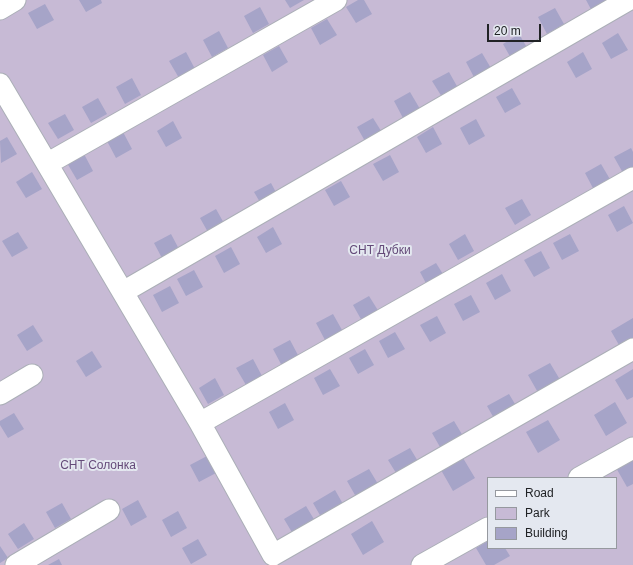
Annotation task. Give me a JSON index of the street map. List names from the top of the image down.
{
  "parks": ["СНТ Дубки", "СНТ Солонка"],
  "legend": ["Road", "Park", "Building"],
  "scale_bar": "20 m"
}
